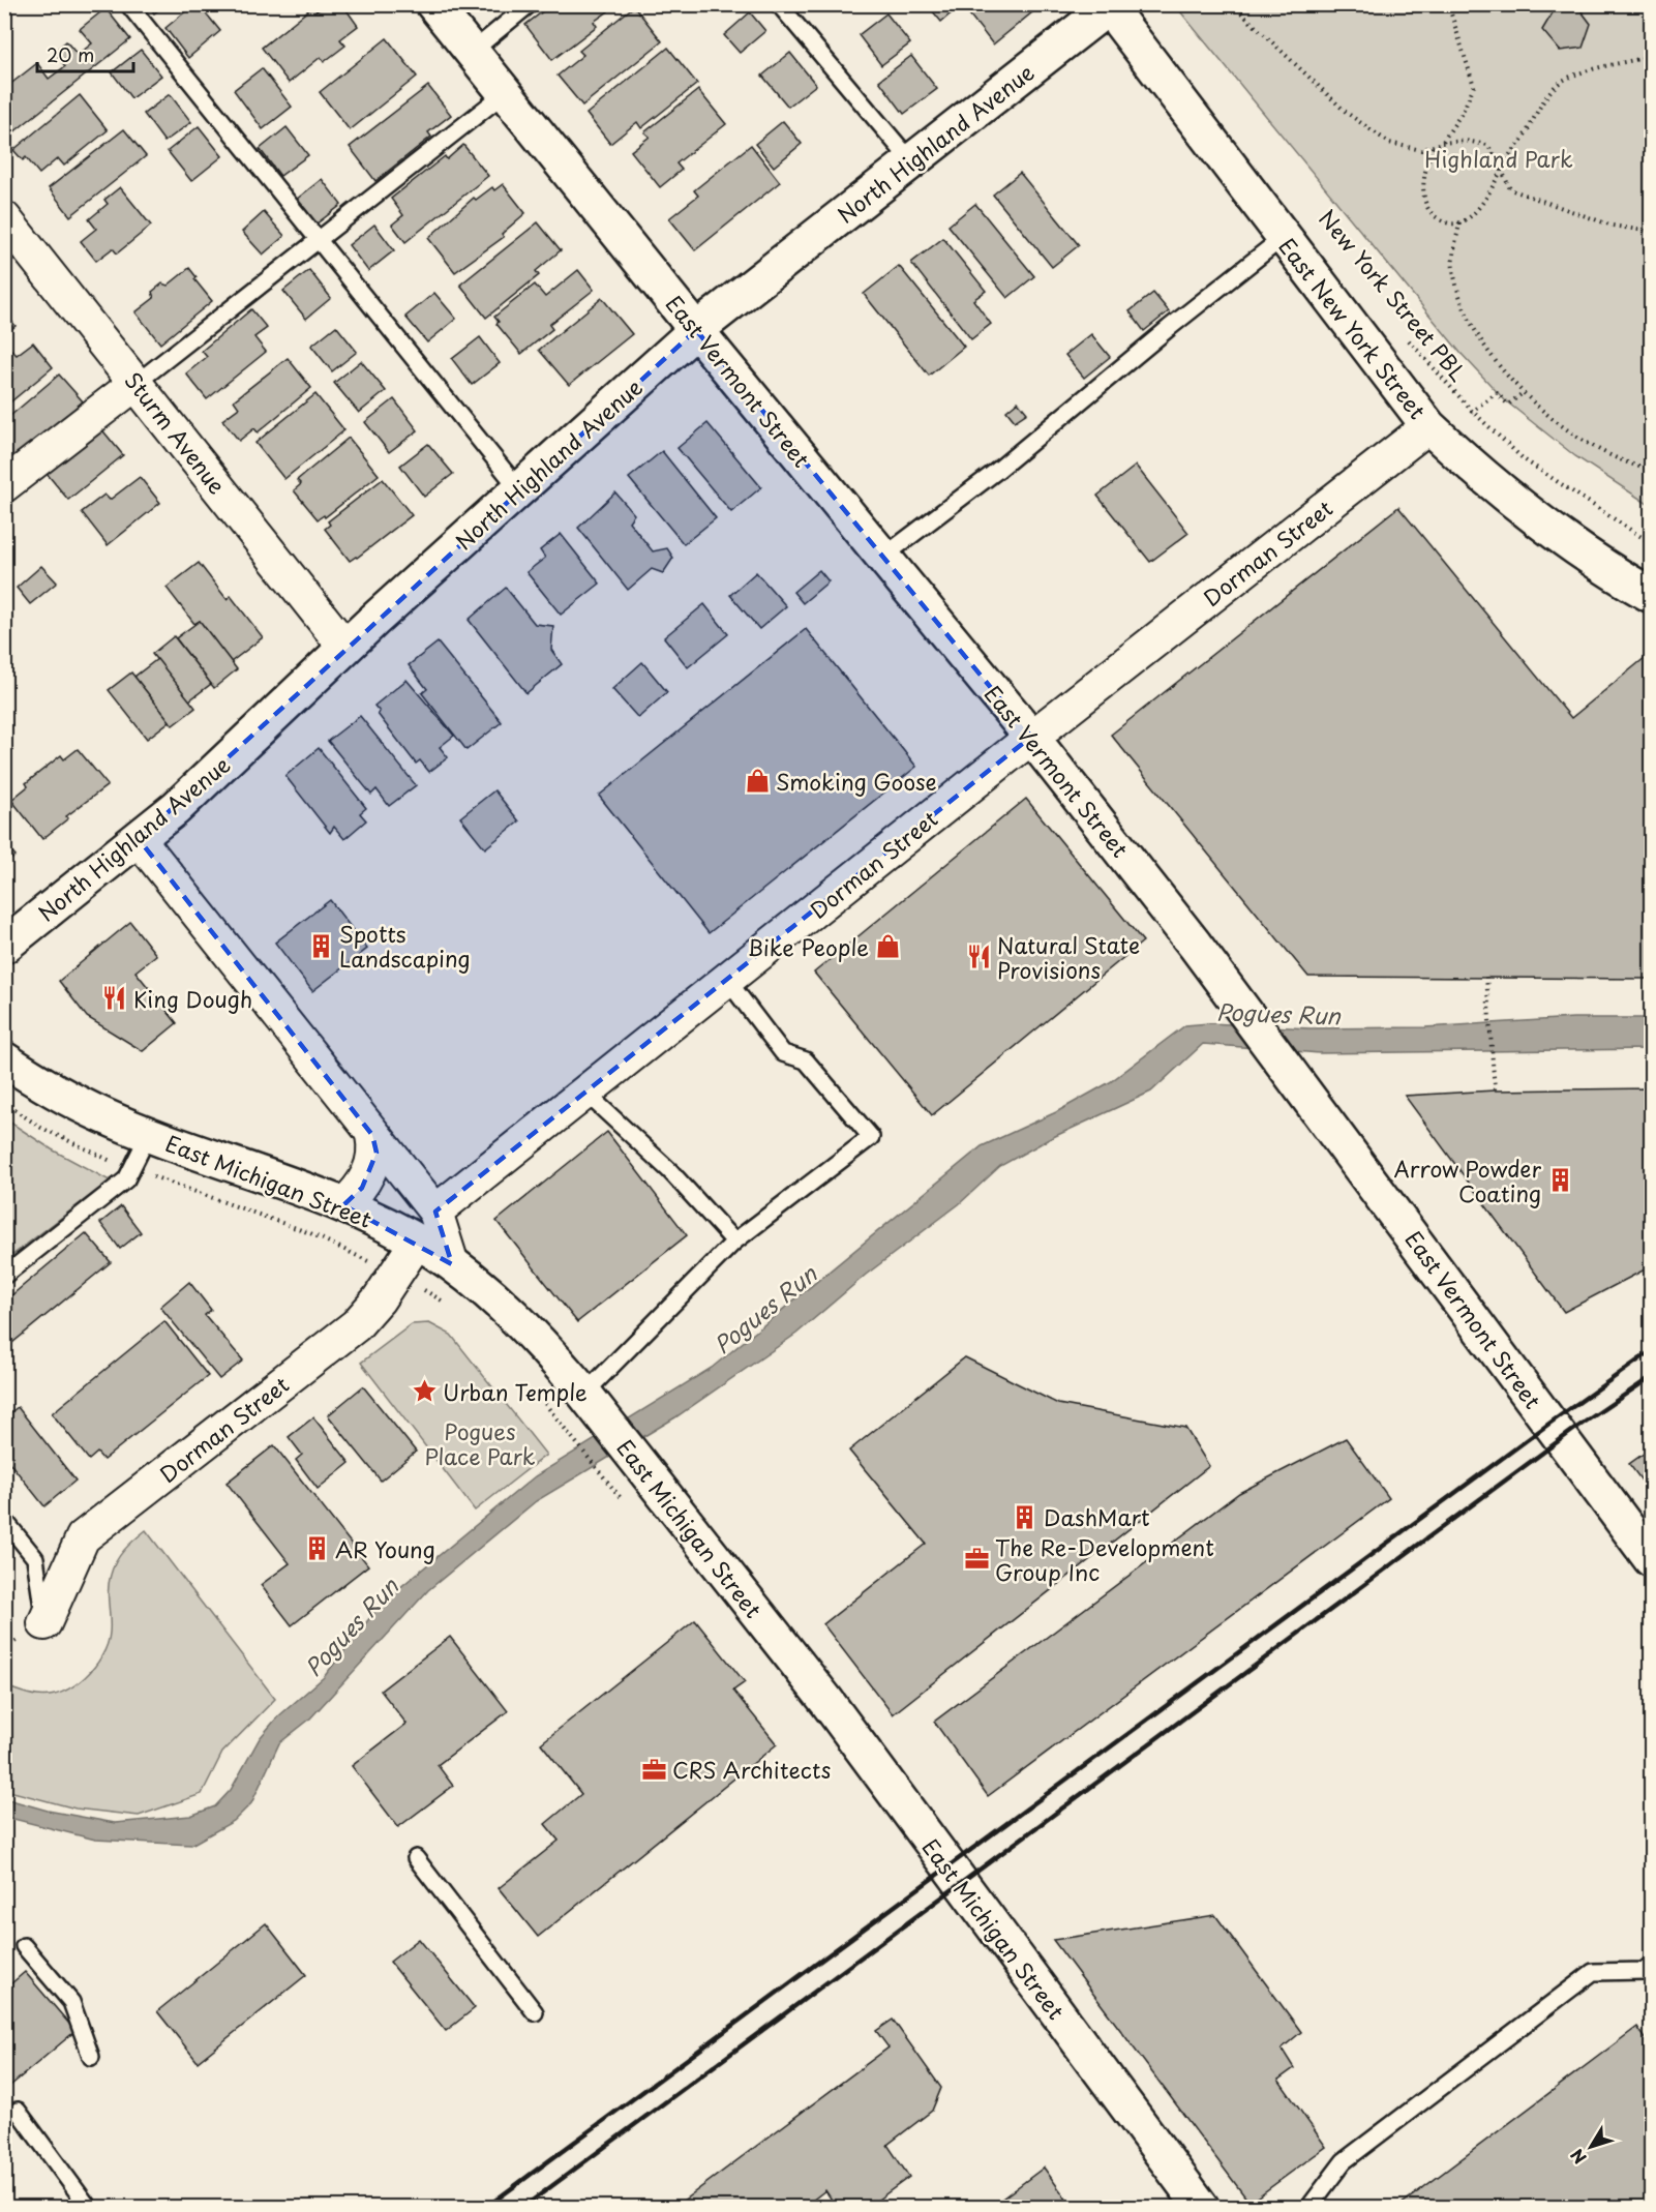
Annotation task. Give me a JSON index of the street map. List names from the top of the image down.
{
  "streets": {
    "street": [
      "North Highland Avenue",
      "East New York Street",
      "East Vermont Street",
      "Sturm Avenue",
      "Dorman Street",
      "East Michigan Street"
    ],
    "path": ["New York Street PBL"]
  },
  "crossings": [
    ["North Highland Avenue", "East New York Street"],
    ["North Highland Avenue", "East Vermont Street"],
    ["North Highland Avenue", "Sturm Avenue"],
    ["East New York Street", "Dorman Street"],
    ["East Vermont Street", "Dorman Street"],
    ["Dorman Street", "East Michigan Street"]
  ],
  "water": ["Pogues Run"],
  "parks": ["Highland Park", "Pogues Place Park"],
  "places": {
    "shop": ["Smoking Goose", "Bike People"],
    "building": [
      "Spotts Landscaping",
      "Arrow Powder Coating",
      "DashMart",
      "AR Young"
    ],
    "restaurant": ["Natural State Provisions", "King Dough"],
    "place": ["Urban Temple"],
    "office": ["The Re-Development Group Inc", "CRS Architects"]
  },
  "scale_bar": "20 m",
  "north": "bottom left"
}
